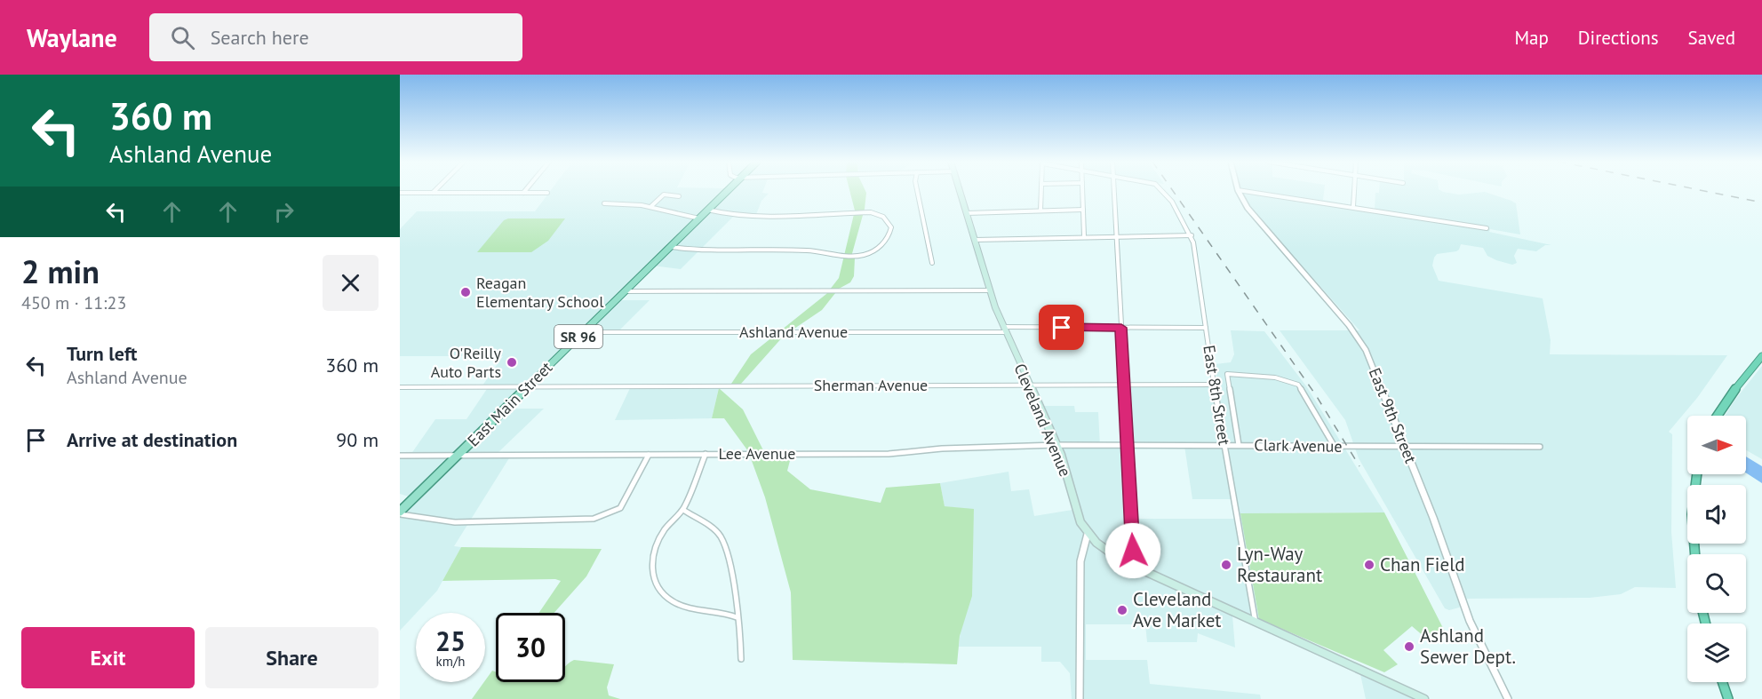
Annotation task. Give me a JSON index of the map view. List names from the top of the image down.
{
  "streets": {
    "main road": ["SR 96", "East Main Street", "Cleveland Avenue"],
    "street": [
      "Ashland Avenue",
      "Sherman Avenue",
      "East 8th Street",
      "East 9th Street",
      "Clark Avenue",
      "Lee Avenue"
    ]
  },
  "crossings": [
    ["Ashland Avenue", "East 8th Street"],
    ["Ashland Avenue", "East Main Street"],
    ["Ashland Avenue", "Cleveland Avenue"],
    ["Sherman Avenue", "East 8th Street"],
    ["Sherman Avenue", "East Main Street"],
    ["Sherman Avenue", "Cleveland Avenue"],
    ["East 8th Street", "Cleveland Avenue"],
    ["East 8th Street", "Clark Avenue"],
    ["East Main Street", "Lee Avenue"],
    ["East 9th Street", "Clark Avenue"],
    ["Cleveland Avenue", "Clark Avenue"],
    ["Cleveland Avenue", "Lee Avenue"],
    ["Clark Avenue", "Lee Avenue"]
  ],
  "places": [
    "Reagan Elementary School",
    "O'Reilly Auto Parts",
    "Lyn-Way Restaurant",
    "Chan Field",
    "Cleveland Ave Market",
    "Ashland Sewer Dept."
  ],
  "north": "right",
  "page": {
    "header": "Waylane",
    "search": "Search here",
    "nav": ["Map", "Directions", "Saved"],
    "turn": ["360 m", "Ashland Avenue"],
    "heading": ["2 min", "450 m · 11:23"],
    "list": [
      {
        "name": "Turn left",
        "note": "Ashland Avenue",
        "value": "360 m"
      },
      {
        "name": "Arrive at destination",
        "value": "90 m"
      }
    ],
    "speed": "25 km/h",
    "limit": "30",
    "buttons": ["Exit", "Share"]
  }
}
